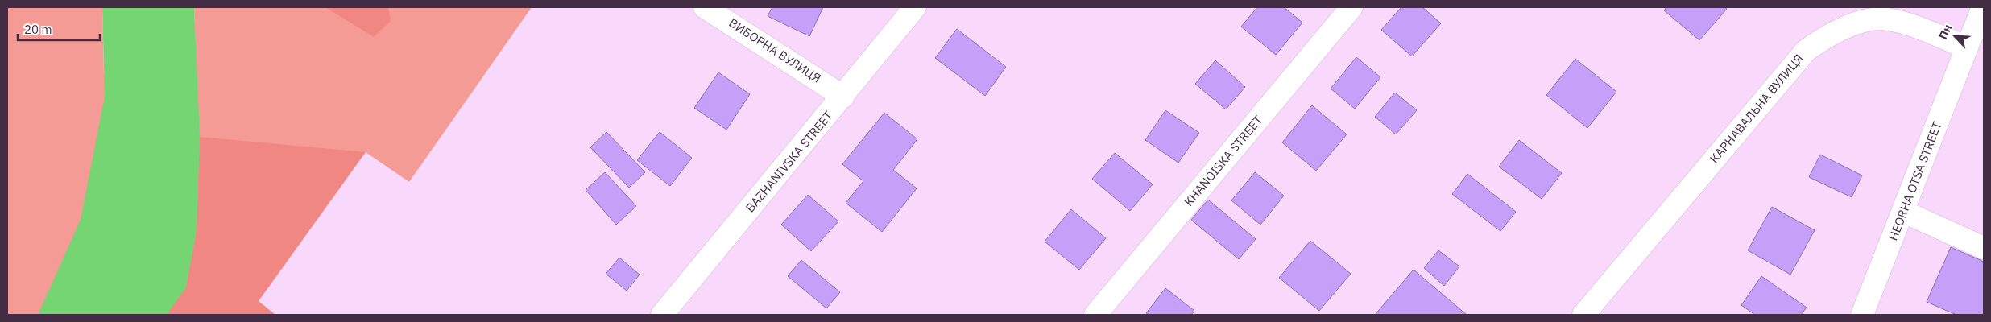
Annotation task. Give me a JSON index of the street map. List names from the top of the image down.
{
  "streets": {
    "street": [
      "ВИБОРНА ВУЛИЦЯ",
      "КАРНАВАЛЬНА ВУЛИЦЯ",
      "KHANOISKA STREET",
      "BAZHANIVSKA STREET",
      "HEORHA OTSA STREET"
    ]
  },
  "crossings": [
    ["ВИБОРНА ВУЛИЦЯ", "BAZHANIVSKA STREET"],
    ["КАРНАВАЛЬНА ВУЛИЦЯ", "HEORHA OTSA STREET"]
  ],
  "scale_bar": "20 m",
  "north": "top left"
}
